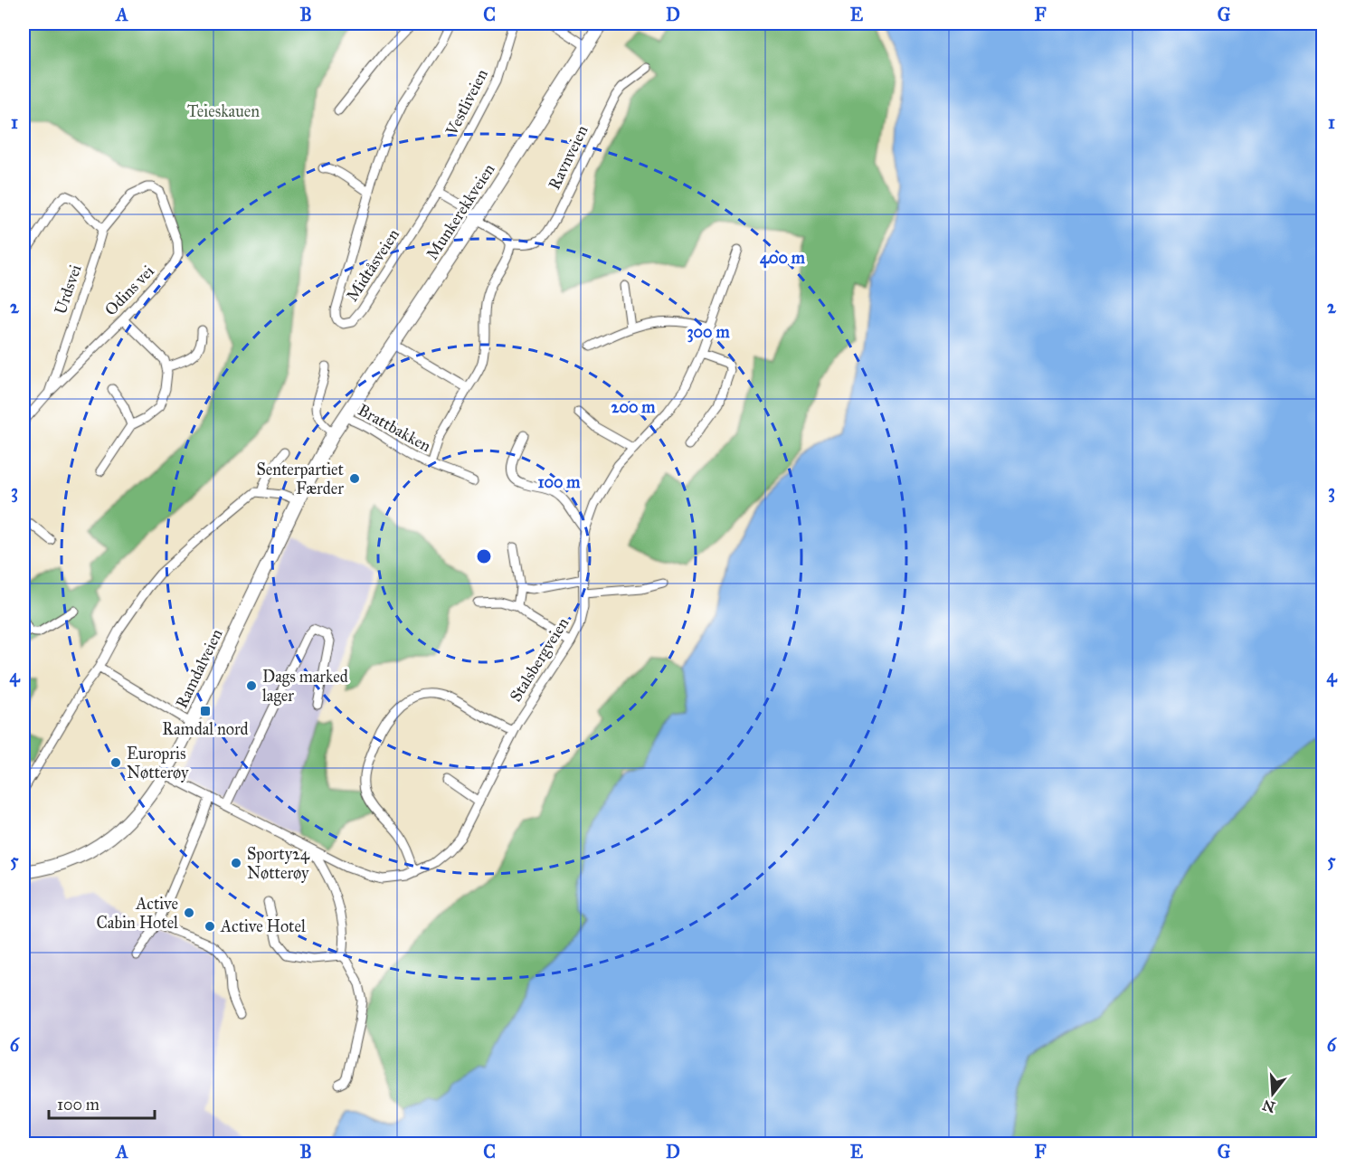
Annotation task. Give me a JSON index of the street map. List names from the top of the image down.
{
  "streets": {
    "main road": ["Munkerekkveien", "Ramdalveien"],
    "street": [
      "Vestliveien",
      "Ravnveien",
      "Midtåsveien",
      "Urdsvei",
      "Odins vei",
      "Brattbakken",
      "Stalsbergveien"
    ]
  },
  "crossings": [
    ["Vestliveien", "Midtåsveien"],
    ["Munkerekkveien", "Brattbakken"],
    ["Munkerekkveien", "Ramdalveien"],
    ["Urdsvei", "Odins vei"],
    ["Brattbakken", "Ramdalveien"],
    ["Stalsbergveien", "Ramdalveien"]
  ],
  "parks": ["Teieskauen"],
  "places": {
    "other": [
      "Senterpartiet Færder",
      "Dags marked lager",
      "Europris Nøtterøy",
      "Sporty24 Nøtterøy",
      "Active Cabin Hotel",
      "Active Hotel"
    ],
    "transit": ["Ramdal nord"]
  },
  "scale_bar": "100 m",
  "north": "bottom",
  "grid": {
    "columns": [
      "A",
      "B",
      "C",
      "D",
      "E",
      "F",
      "G"
    ],
    "rows": [
      "1",
      "2",
      "3",
      "4",
      "5",
      "6"
    ]
  },
  "rings": [
    "400 m",
    "300 m",
    "200 m",
    "100 m"
  ]
}
